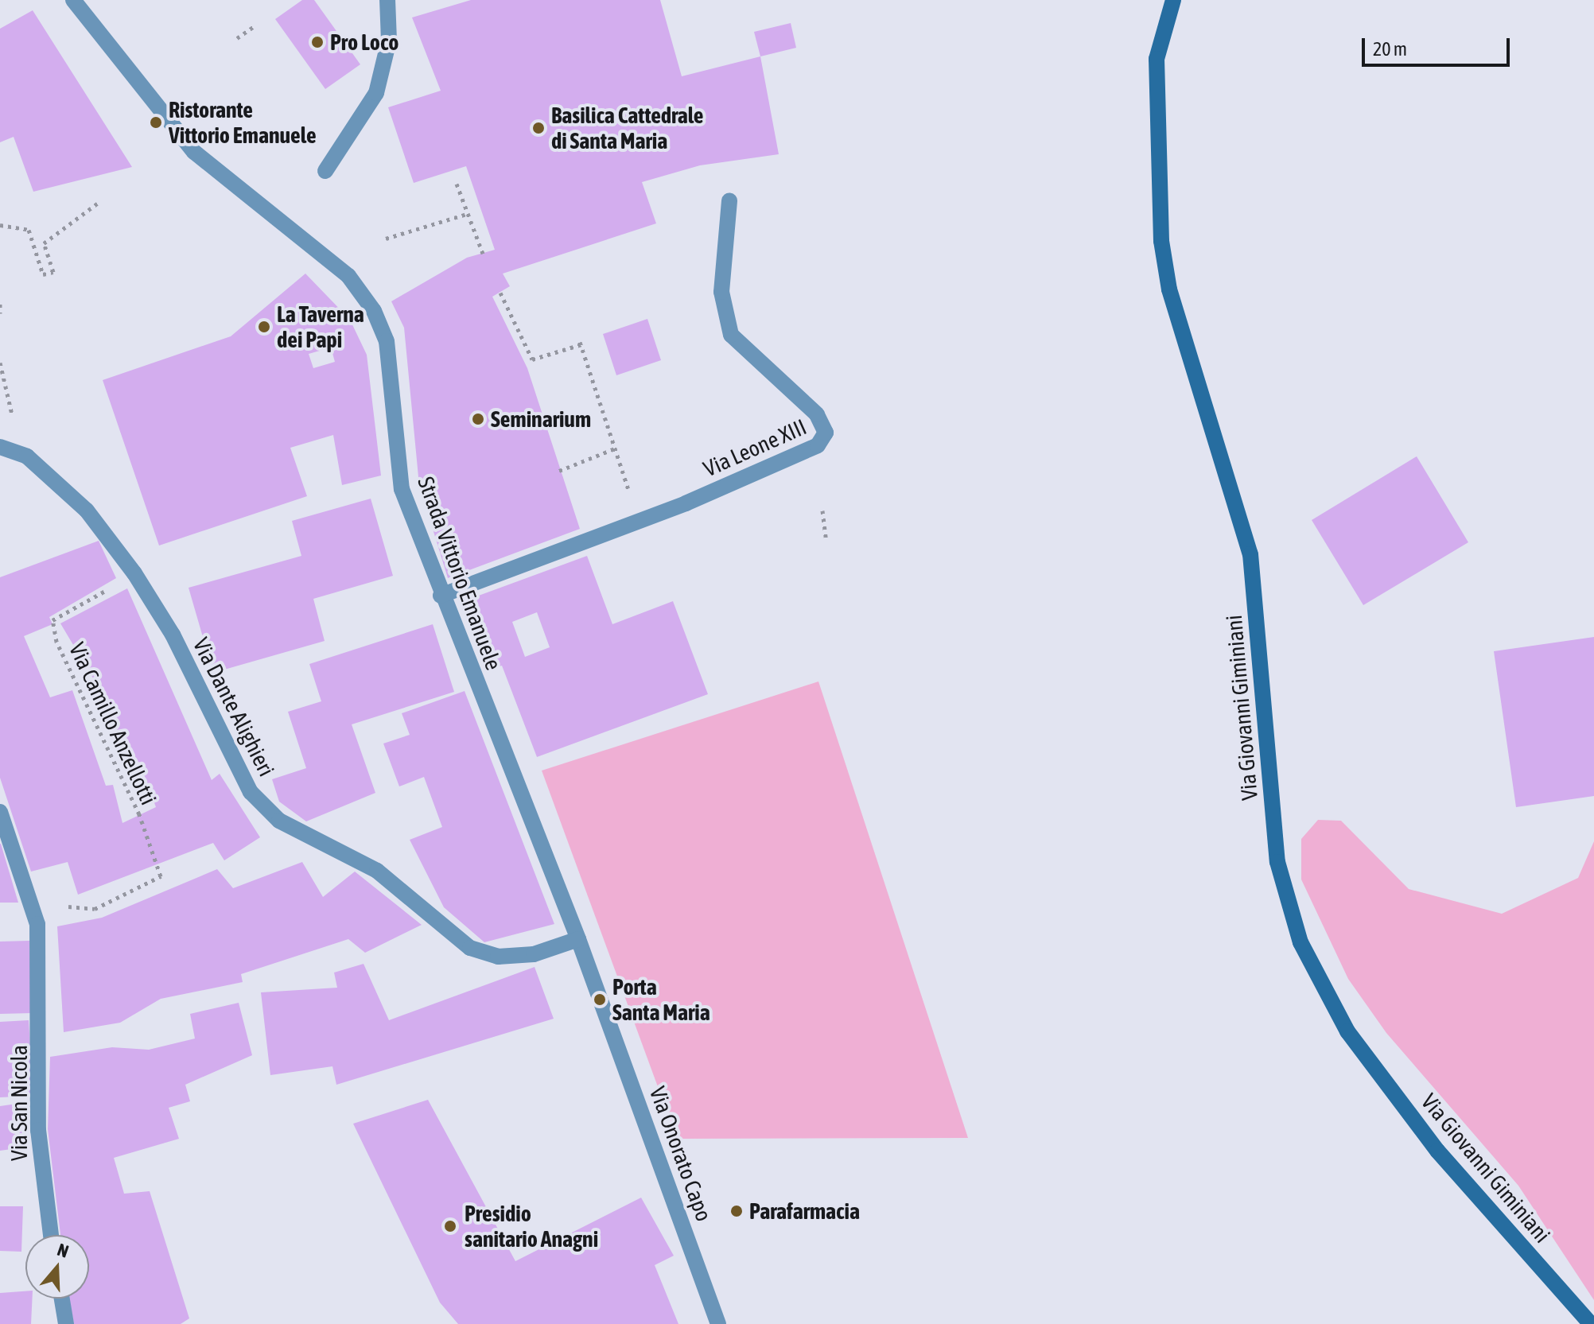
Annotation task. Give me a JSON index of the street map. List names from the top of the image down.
{
  "streets": {
    "street": [
      "Via Leone XIII",
      "Strada Vittorio Emanuele",
      "Via Dante Alighieri",
      "Via Giovanni Giminiani",
      "Via San Nicola",
      "Via Onorato Capo"
    ],
    "path": ["Via Camillo Anzellotti"]
  },
  "crossings": [
    ["Via Leone XIII", "Strada Vittorio Emanuele"],
    ["Strada Vittorio Emanuele", "Via Dante Alighieri"],
    ["Strada Vittorio Emanuele", "Via Onorato Capo"],
    ["Via Camillo Anzellotti", "Via San Nicola"]
  ],
  "places": [
    "Pro Loco",
    "Ristorante Vittorio Emanuele",
    "Basilica Cattedrale di Santa Maria",
    "La Taverna dei Papi",
    "Seminarium",
    "Porta Santa Maria",
    "Parafarmacia",
    "Presidio sanitario Anagni"
  ],
  "scale_bar": "20 m",
  "north": "top"
}
